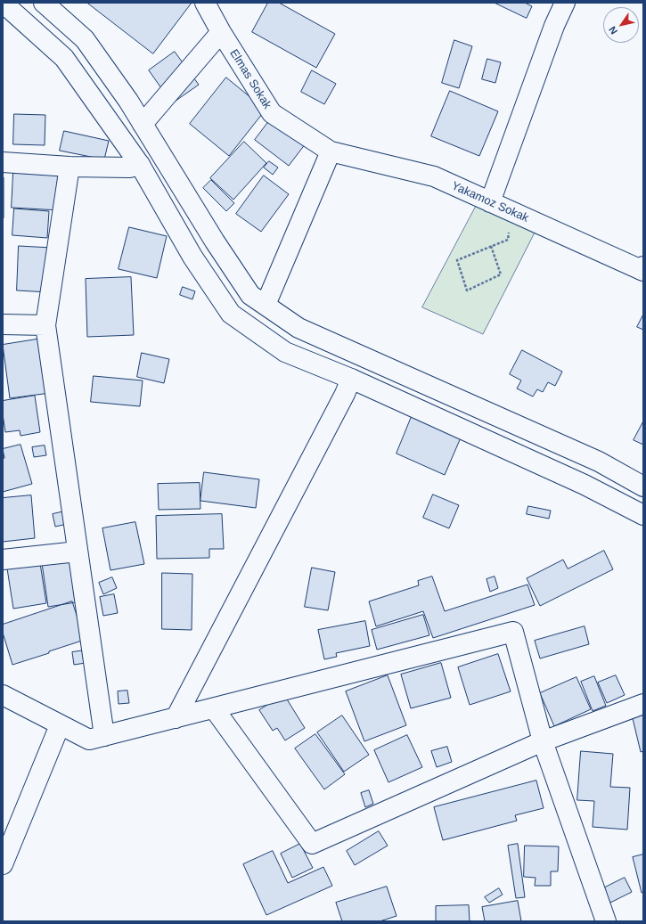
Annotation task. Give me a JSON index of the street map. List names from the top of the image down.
{
  "streets": {
    "street": ["Elmas Sokak", "Yakamoz Sokak"]
  },
  "crossings": [
    ["Elmas Sokak", "Yakamoz Sokak"]
  ],
  "north": "bottom left"
}
